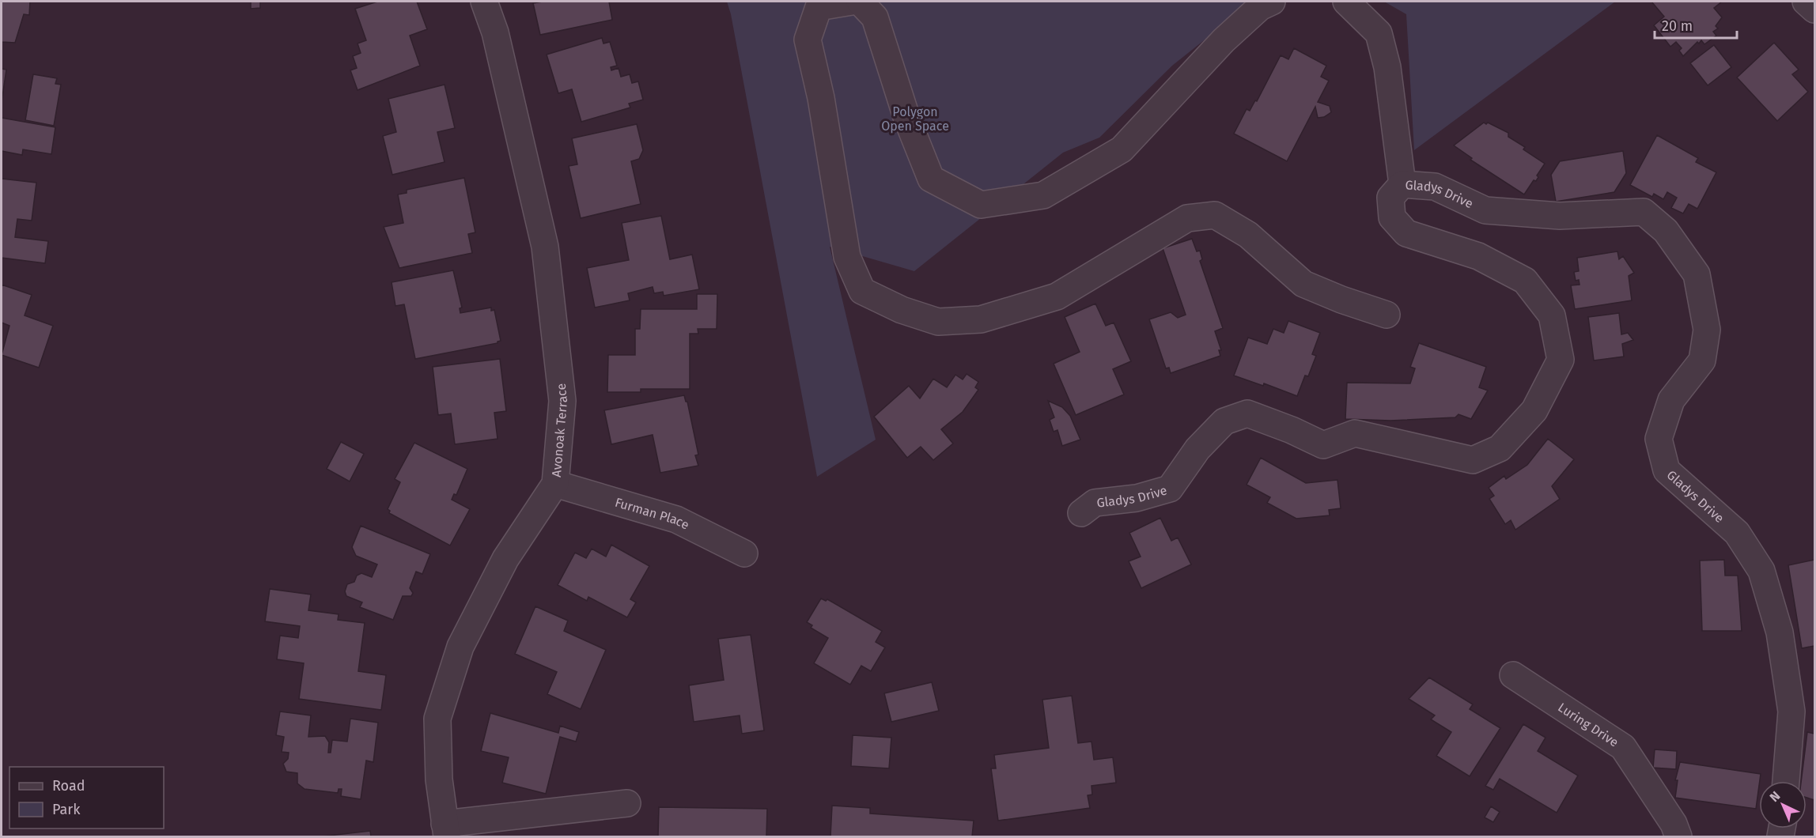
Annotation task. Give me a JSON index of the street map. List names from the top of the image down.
{
  "streets": {
    "street": [
      "Gladys Drive",
      "Avonoak Terrace",
      "Furman Place",
      "Luring Drive"
    ]
  },
  "crossings": [
    ["Avonoak Terrace", "Furman Place"]
  ],
  "parks": ["Polygon Open Space"],
  "legend": ["Road", "Park"],
  "scale_bar": "20 m",
  "north": "top left"
}
